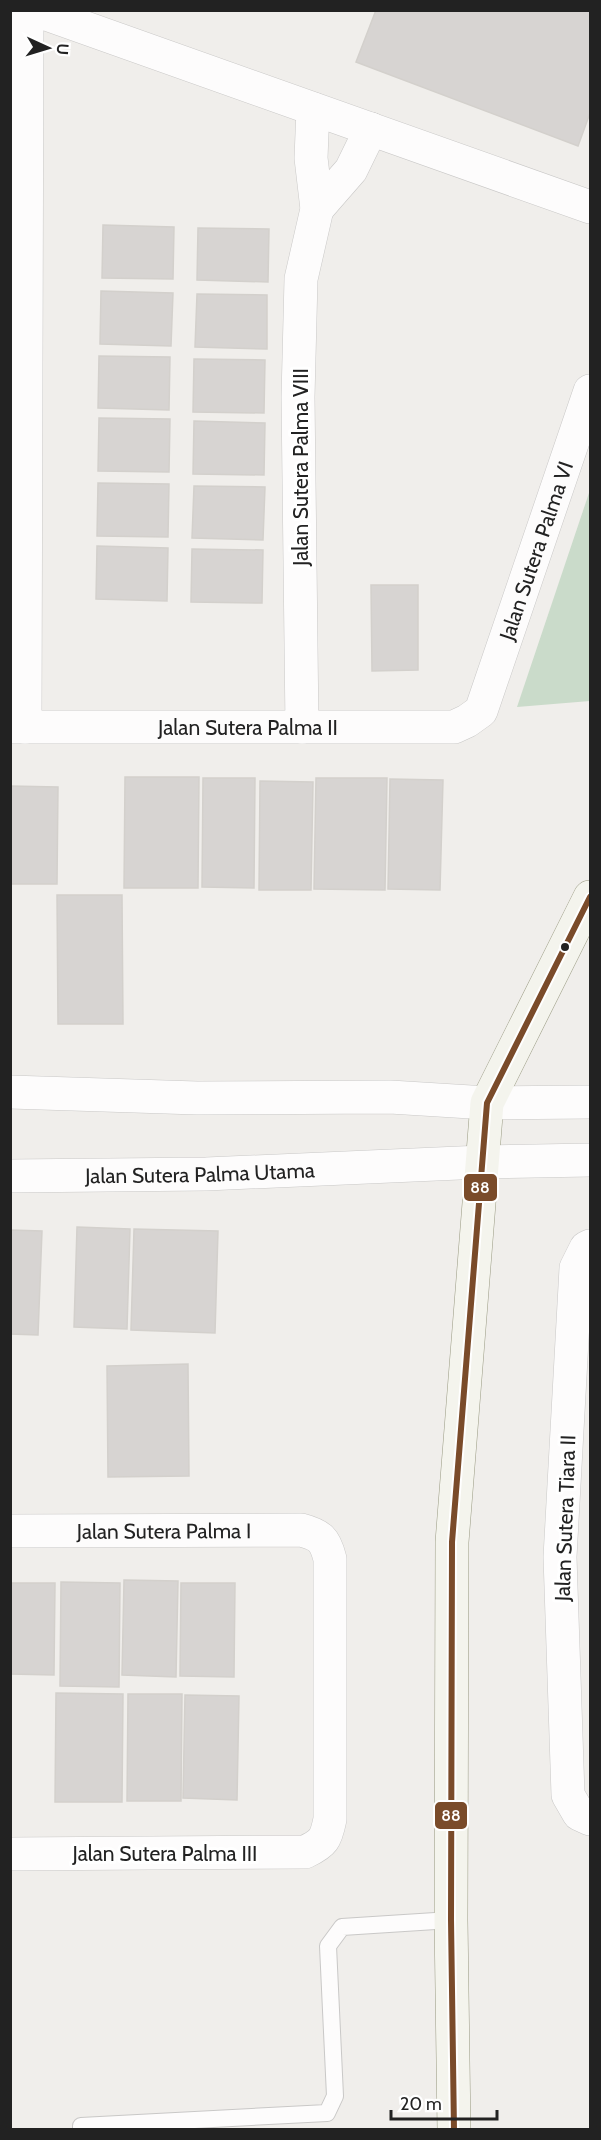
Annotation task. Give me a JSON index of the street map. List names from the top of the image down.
{
  "streets": {
    "street": [
      "Jalan Sutera Palma VIII",
      "Jalan Sutera Palma VI",
      "Jalan Sutera Palma II",
      "Jalan Sutera Palma Utama",
      "Jalan Sutera Tiara II",
      "Jalan Sutera Palma I",
      "Jalan Sutera Palma III"
    ]
  },
  "crossings": [
    ["Jalan Sutera Palma VIII", "Jalan Sutera Palma II"],
    ["Jalan Sutera Palma VI", "Jalan Sutera Palma II"],
    ["Jalan Sutera Palma I", "Jalan Sutera Palma III"]
  ],
  "lines": ["transit line 88"],
  "scale_bar": "20 m",
  "north": "right"
}
